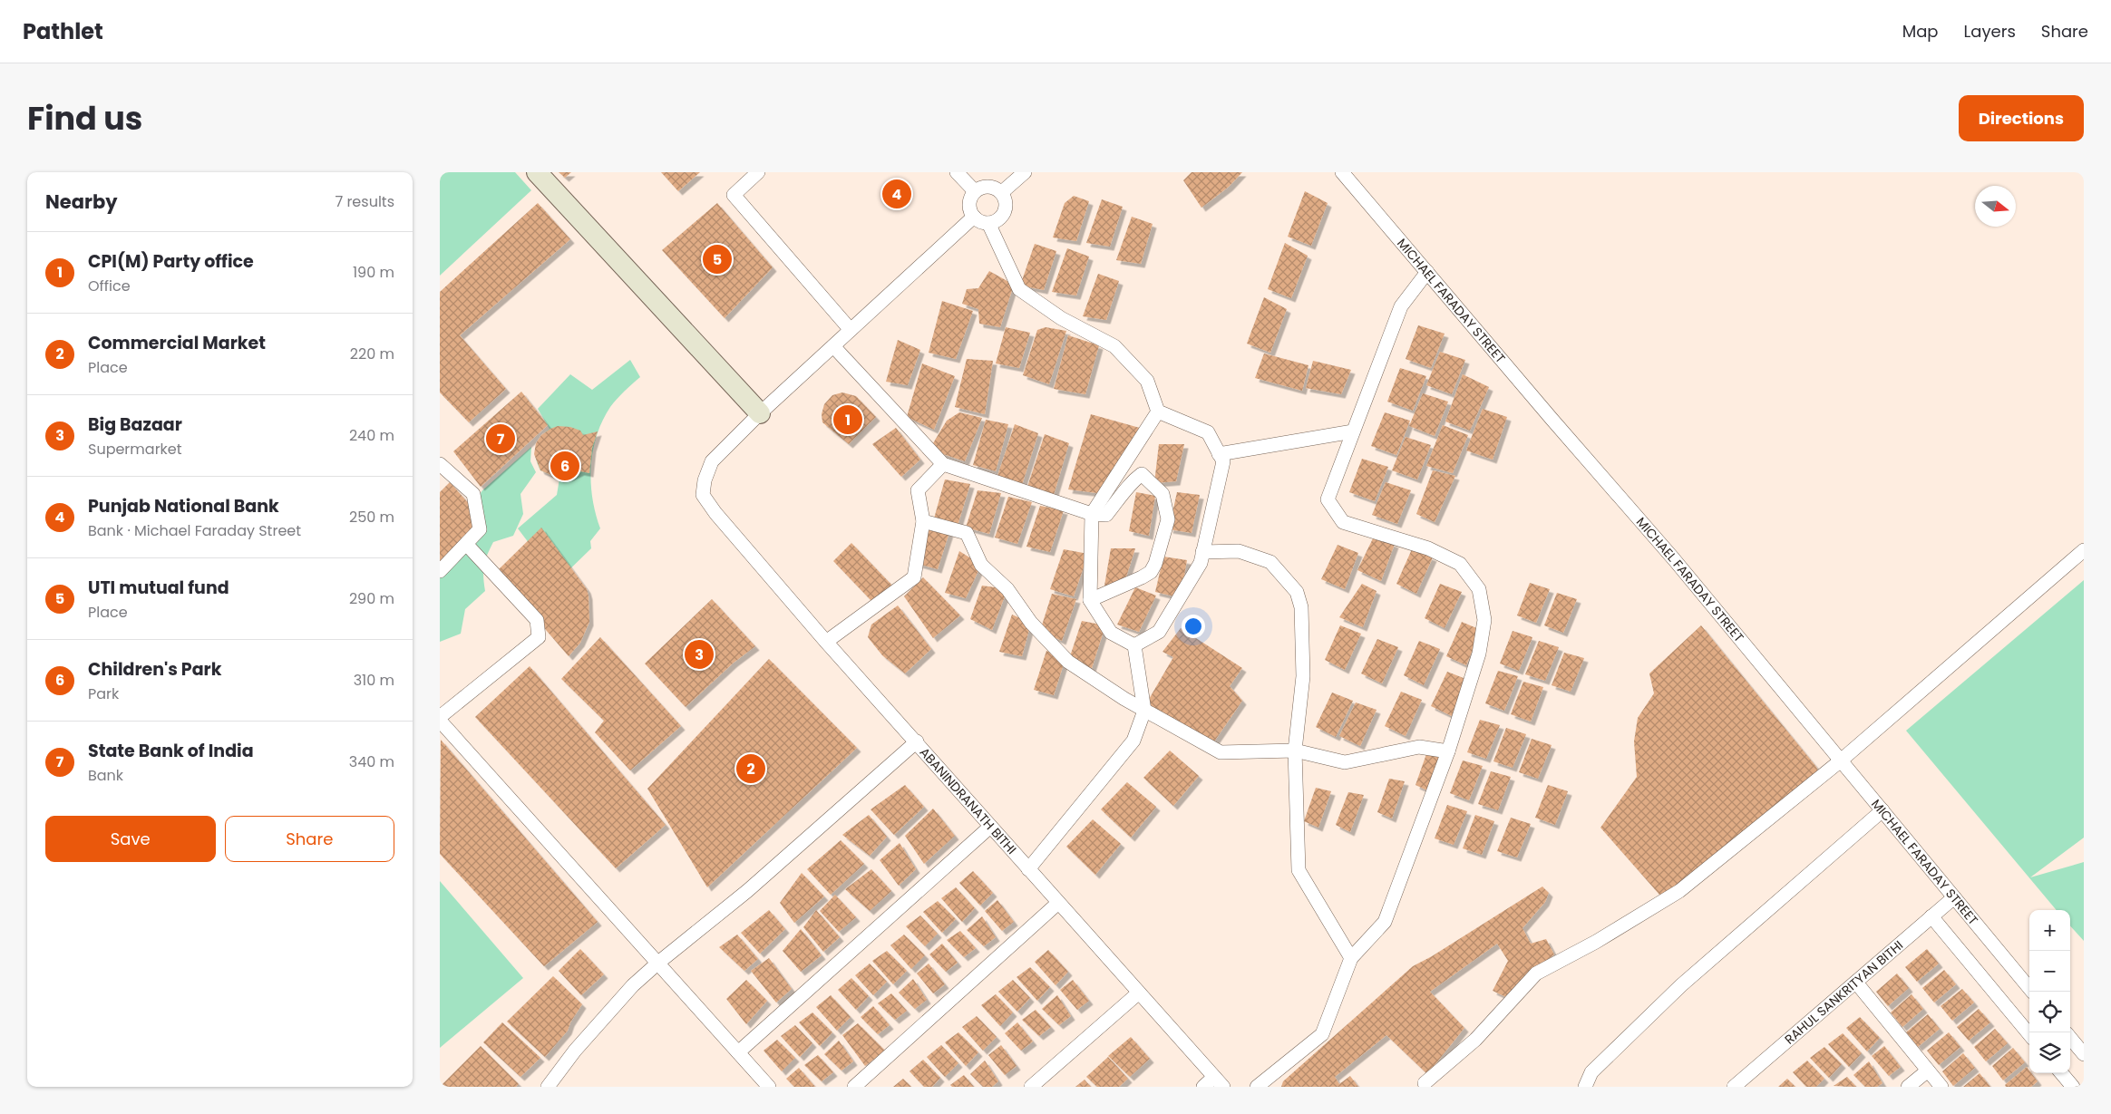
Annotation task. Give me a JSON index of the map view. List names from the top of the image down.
{
  "streets": {
    "street": ["MICHAEL FARADAY STREET", "ABANINDRANATH BITHI", "RAHUL SANKRITYAN BITHI"]
  },
  "crossings": [
    ["MICHAEL FARADAY STREET", "RAHUL SANKRITYAN BITHI"]
  ],
  "north": "right",
  "page": {
    "header": "Pathlet",
    "nav": ["Map", "Layers", "Share"],
    "title": "Find us",
    "buttons": [
      "Directions",
      ["Save", "Share"]
    ],
    "heading": ["Nearby", "7 results"],
    "pins": [
      "4",
      "5",
      "1",
      "7",
      "6",
      "3",
      "2"
    ],
    "list": [
      {
        "mark": "1",
        "name": "CPI(M) Party office",
        "note": "Office",
        "value": "190 m"
      },
      {
        "mark": "2",
        "name": "Commercial Market",
        "note": "Place",
        "value": "220 m"
      },
      {
        "mark": "3",
        "name": "Big Bazaar",
        "note": "Supermarket",
        "value": "240 m"
      },
      {
        "mark": "4",
        "name": "Punjab National Bank",
        "note": "Bank · Michael Faraday Street",
        "value": "250 m"
      },
      {
        "mark": "5",
        "name": "UTI mutual fund",
        "note": "Place",
        "value": "290 m"
      },
      {
        "mark": "6",
        "name": "Children's Park",
        "note": "Park",
        "value": "310 m"
      },
      {
        "mark": "7",
        "name": "State Bank of India",
        "note": "Bank",
        "value": "340 m"
      }
    ],
    "map_buttons": ["+", "−"]
  }
}
